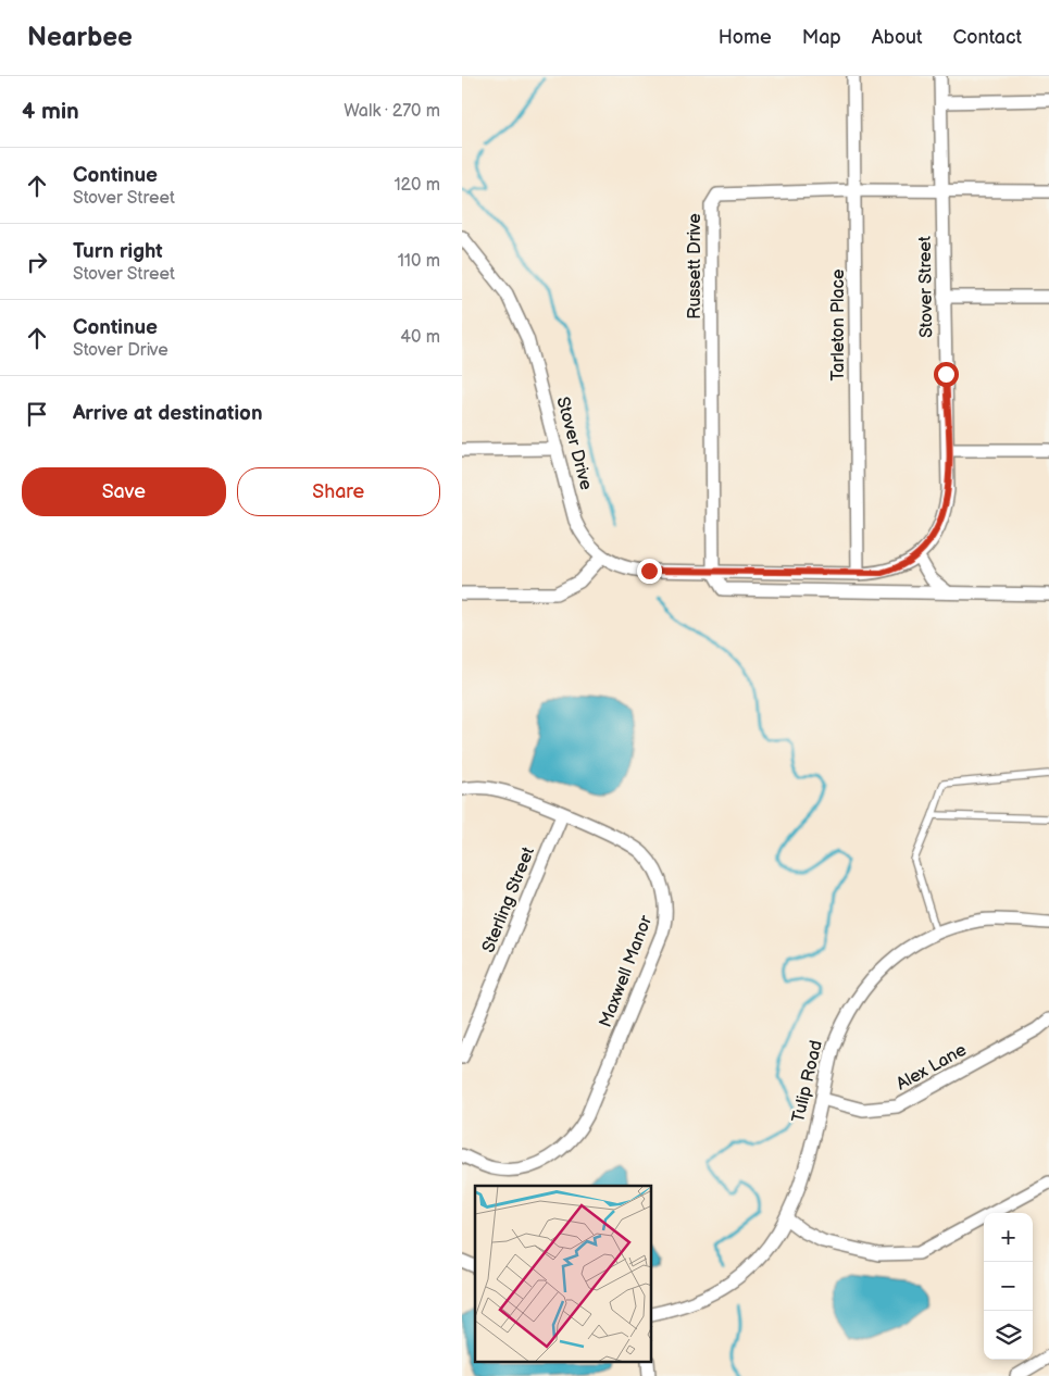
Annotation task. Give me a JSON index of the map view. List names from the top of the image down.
{
  "streets": {
    "street": [
      "Russett Drive",
      "Stover Street",
      "Tarleton Place",
      "Stover Drive",
      "Sterling Street",
      "Maxwell Manor",
      "Alex Lane",
      "Tulip Road"
    ]
  },
  "crossings": [
    ["Russett Drive", "Stover Street"],
    ["Russett Drive", "Tarleton Place"],
    ["Russett Drive", "Stover Drive"],
    ["Stover Street", "Tarleton Place"],
    ["Stover Street", "Stover Drive"],
    ["Sterling Street", "Maxwell Manor"],
    ["Alex Lane", "Tulip Road"]
  ],
  "page": {
    "header": "Nearbee",
    "nav": [
      "Home",
      "Map",
      "About",
      "Contact"
    ],
    "heading": ["4 min", "Walk · 270 m"],
    "list": [
      ["Continue", "Stover Street", "120 m"],
      ["Turn right", "Stover Street", "110 m"],
      ["Continue", "Stover Drive", "40 m"],
      "Arrive at destination"
    ],
    "buttons": ["Save", "Share"],
    "map_buttons": ["+", "−"]
  }
}
